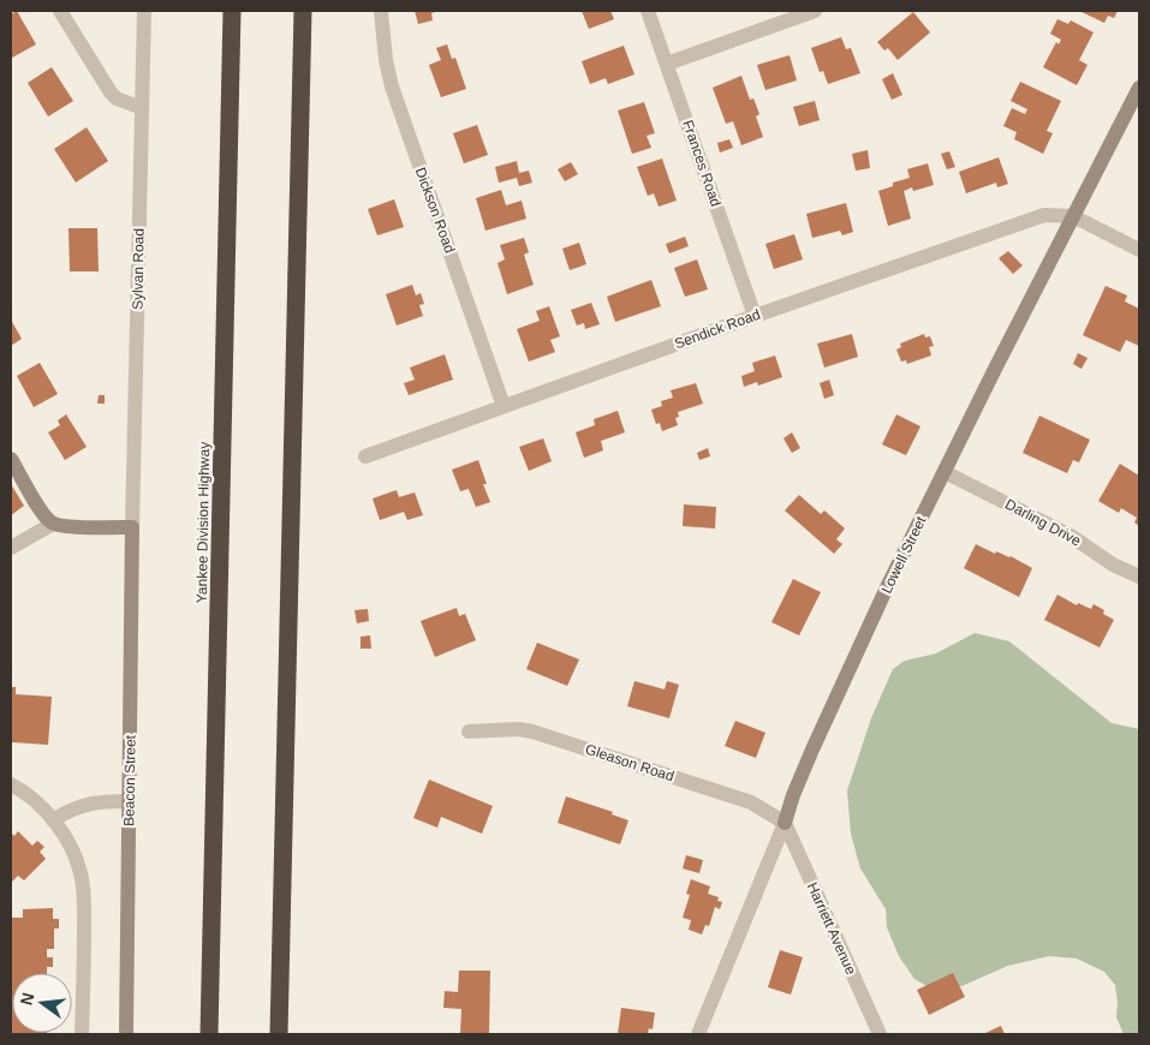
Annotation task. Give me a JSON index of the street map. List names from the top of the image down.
{
  "streets": {
    "highway": ["Yankee Division Highway"],
    "street": [
      "Frances Road",
      "Dickson Road",
      "Sylvan Road",
      "Sendick Road",
      "Darling Drive",
      "Lowell Street",
      "Gleason Road",
      "Beacon Street",
      "Harriett Avenue"
    ]
  },
  "crossings": [
    ["Frances Road", "Sendick Road"],
    ["Dickson Road", "Sendick Road"],
    ["Sylvan Road", "Beacon Street"],
    ["Sendick Road", "Lowell Street"],
    ["Darling Drive", "Lowell Street"],
    ["Lowell Street", "Gleason Road"],
    ["Lowell Street", "Harriett Avenue"],
    ["Gleason Road", "Harriett Avenue"]
  ],
  "north": "left"
}
